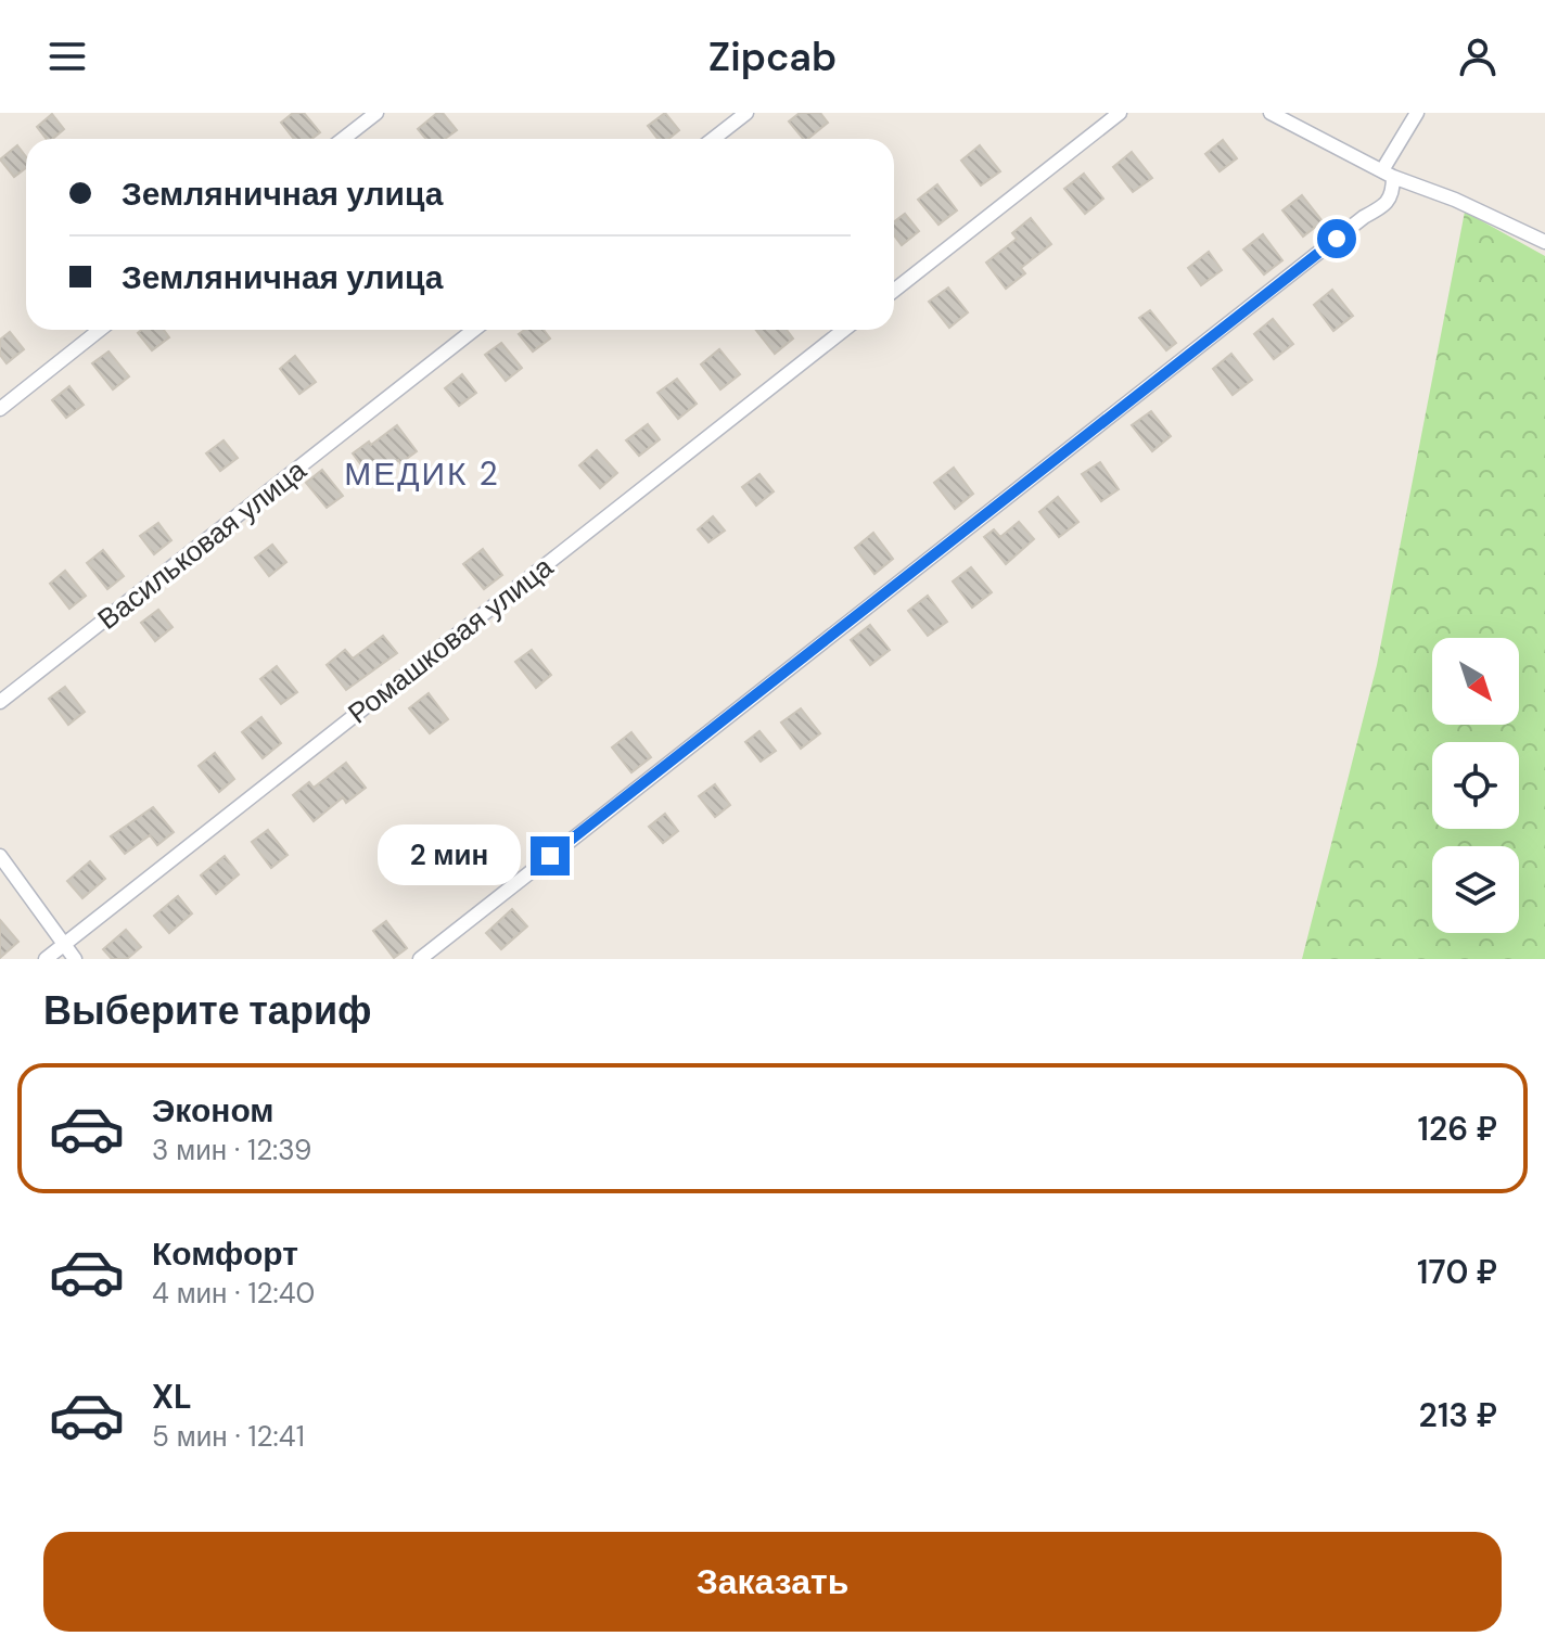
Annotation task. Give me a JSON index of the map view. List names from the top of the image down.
{
  "streets": {
    "street": ["Васильковая улица", "Ромашковая улица"]
  },
  "districts": ["МЕДИК 2"],
  "north": "bottom right",
  "page": {
    "header": "Zipcab",
    "banner": ["Земляничная улица", "Земляничная улица"],
    "bubble": "2 мин",
    "heading": "Выберите тариф",
    "list": [
      {
        "name": "Эконом",
        "note": "3 мин · 12:39",
        "value": "126 ₽"
      },
      {
        "name": "Комфорт",
        "note": "4 мин · 12:40",
        "value": "170 ₽"
      },
      {
        "name": "XL",
        "note": "5 мин · 12:41",
        "value": "213 ₽"
      }
    ],
    "buttons": "Заказать"
  }
}
